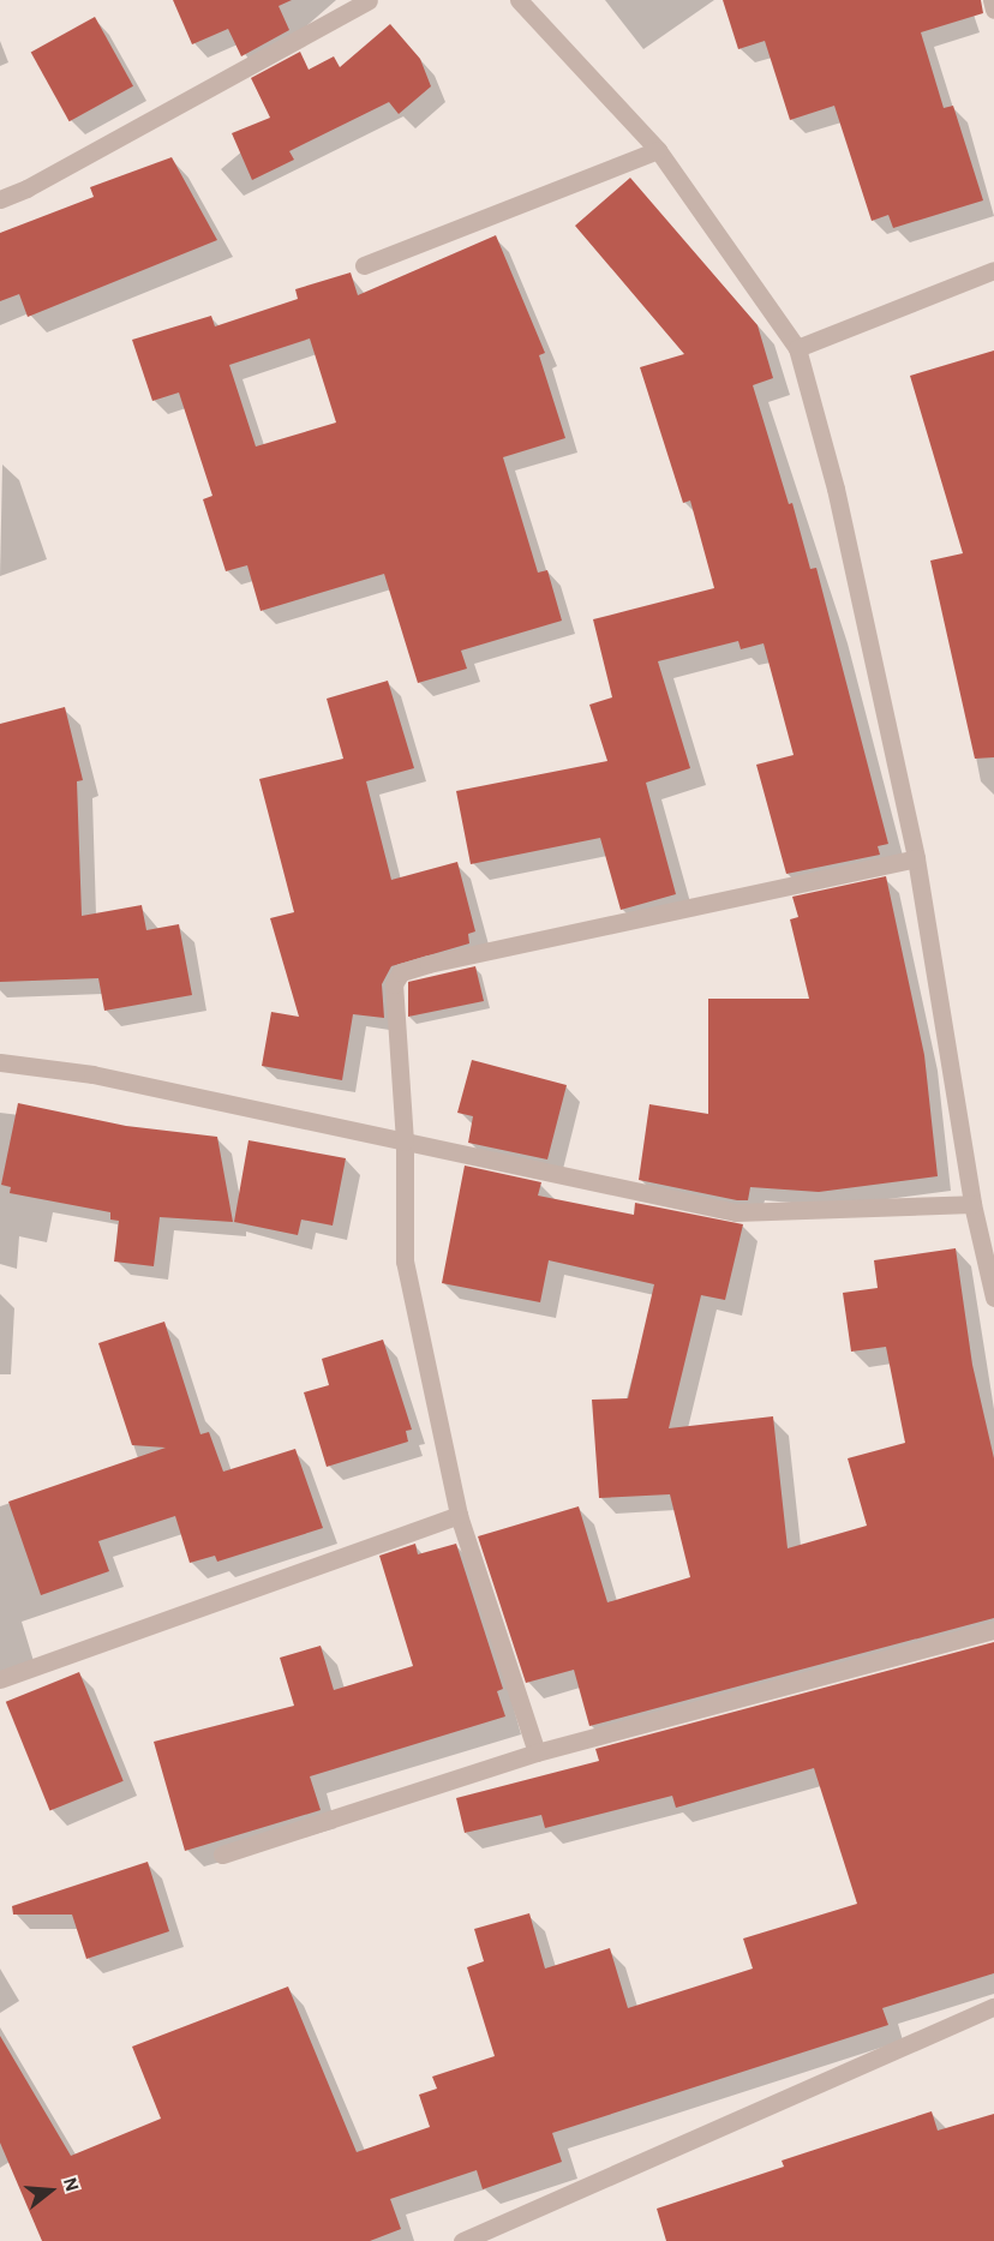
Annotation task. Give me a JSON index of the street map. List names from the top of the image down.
{
  "north": "right"
}
